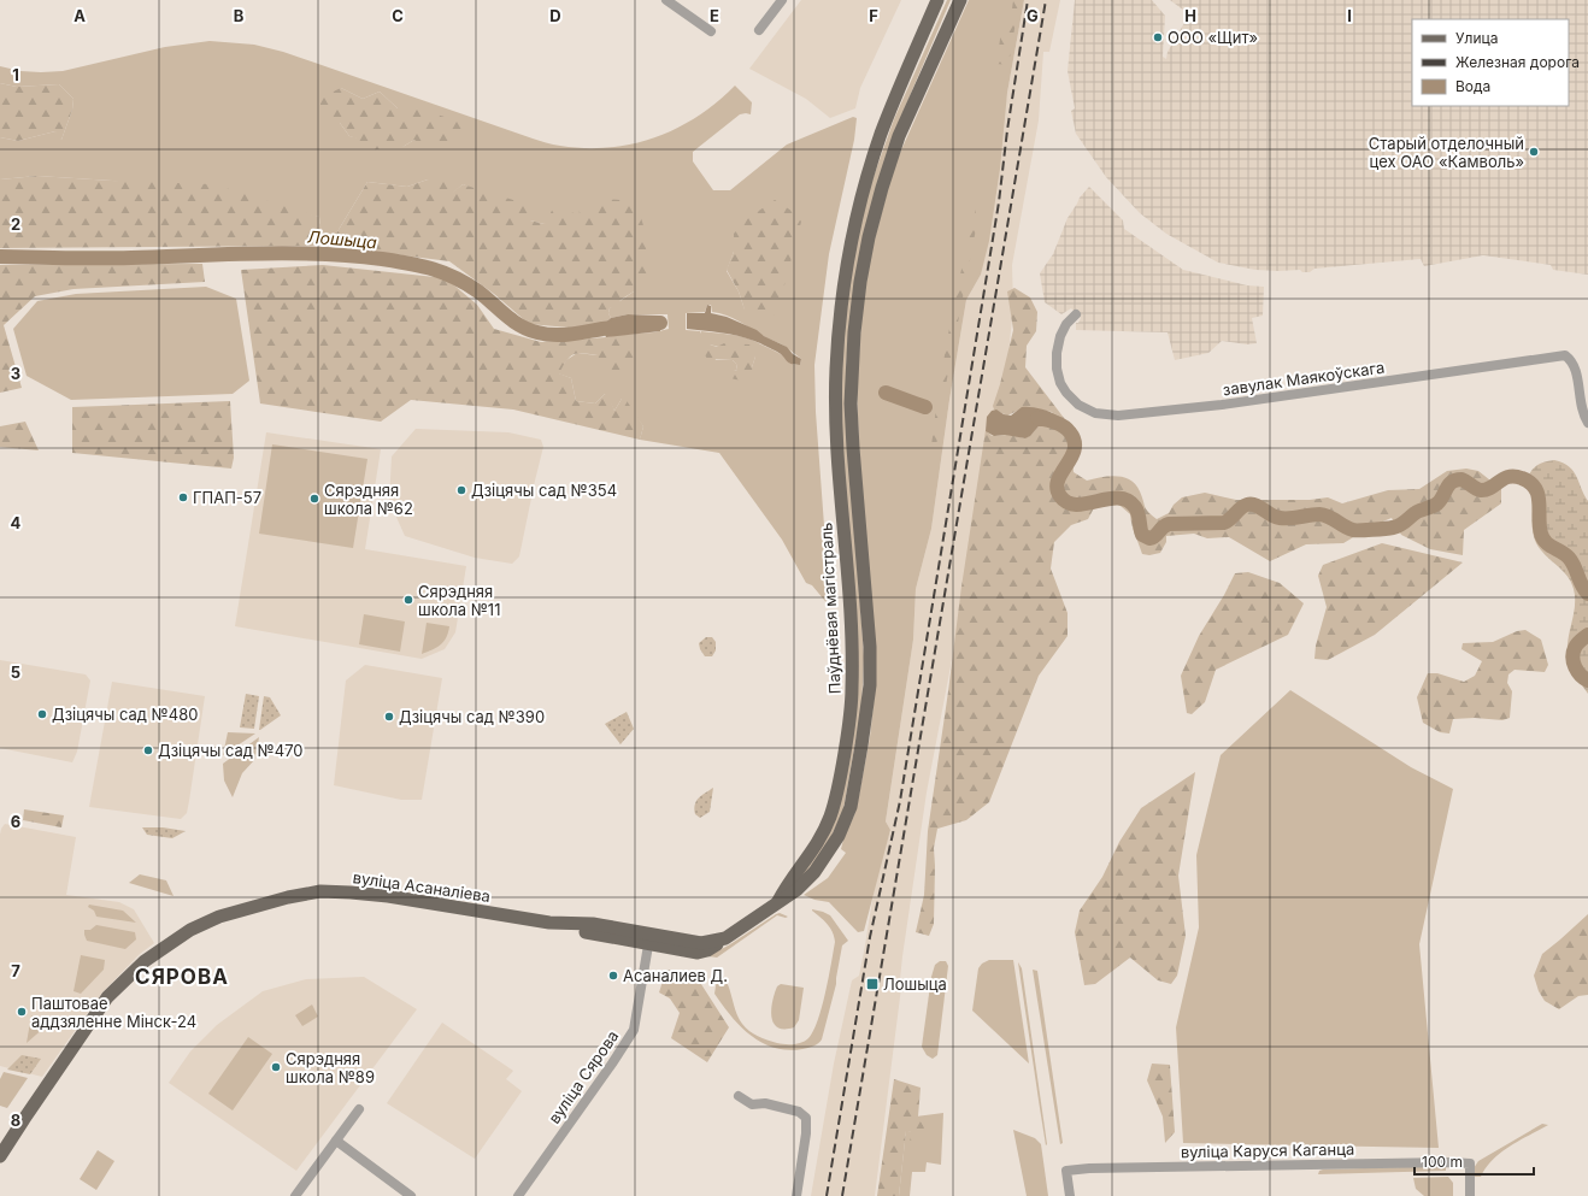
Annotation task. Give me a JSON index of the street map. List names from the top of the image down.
{
  "streets": {
    "main road": ["Паўднёвая магістраль", "вуліца Асаналіева"],
    "street": ["завулак Маякоўскага", "вуліца Сярова", "вуліца Каруся Каганца"]
  },
  "crossings": [
    ["Паўднёвая магістраль", "вуліца Асаналіева"],
    ["вуліца Асаналіева", "вуліца Сярова"]
  ],
  "districts": ["СЯРОВА"],
  "water": ["Лошыца"],
  "places": {
    "other": [
      "ООО «Щит»",
      "Старый отделочный цех ОАО «Камволь»",
      "Дзіцячы сад №354",
      "ГПАП-57",
      "Сярэдняя школа №62",
      "Сярэдняя школа №11",
      "Дзіцячы сад №480",
      "Дзіцячы сад №390",
      "Дзіцячы сад №470",
      "Асаналиев Д.",
      "Паштовае аддзяленне Мінск-24",
      "Сярэдняя школа №89"
    ],
    "transit": ["Лошыца"]
  },
  "legend": ["Улица", "Железная дорога", "Вода"],
  "scale_bar": "100 m",
  "grid": {
    "columns": [
      "A",
      "B",
      "C",
      "D",
      "E",
      "F",
      "G",
      "H",
      "I"
    ],
    "rows": [
      "1",
      "2",
      "3",
      "4",
      "5",
      "6",
      "7",
      "8"
    ]
  }
}
